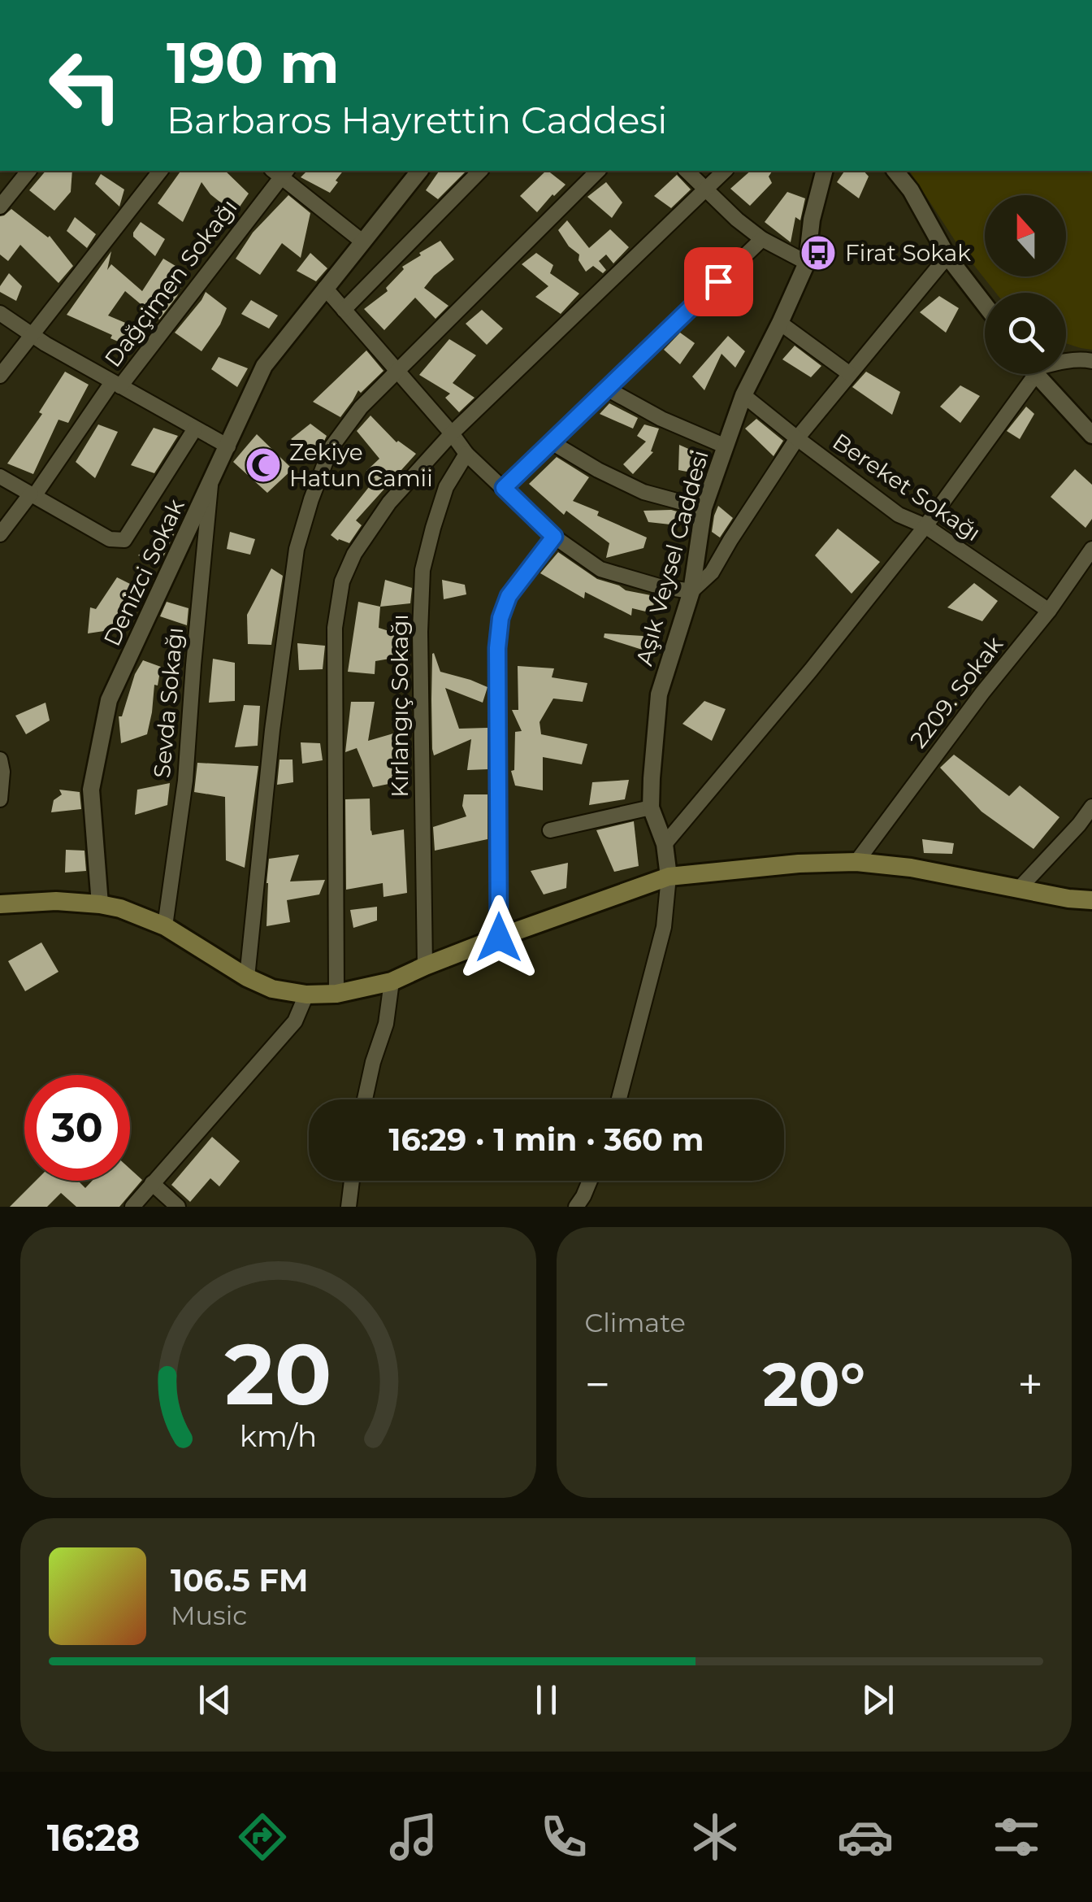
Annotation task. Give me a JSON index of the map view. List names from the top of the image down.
{
  "streets": {
    "street": [
      "Dağçimen Sokağı",
      "Bereket Sokağı",
      "Aşık Veysel Caddesi",
      "Denizci Sokak",
      "2209. Sokak",
      "Sevda Sokağı",
      "Kırlangıç Sokağı"
    ]
  },
  "crossings": [
    ["Bereket Sokağı", "Aşık Veysel Caddesi"],
    ["Bereket Sokağı", "2209. Sokak"],
    ["Denizci Sokak", "Sevda Sokağı"]
  ],
  "places": {
    "bus stop": ["Firat Sokak"],
    "mosque": ["Zekiye Hatun Camii"]
  },
  "north": "top",
  "page": {
    "turn": ["190 m", "Barbaros Hayrettin Caddesi"],
    "limit": "30",
    "trip": "16:29 · 1 min · 360 m",
    "tile": "Climate",
    "heat": ["−", "20°", "+"],
    "song": ["106.5 FM", "Music"],
    "tabs": "16:28",
    "gauge": ["20", "km/h"]
  }
}
